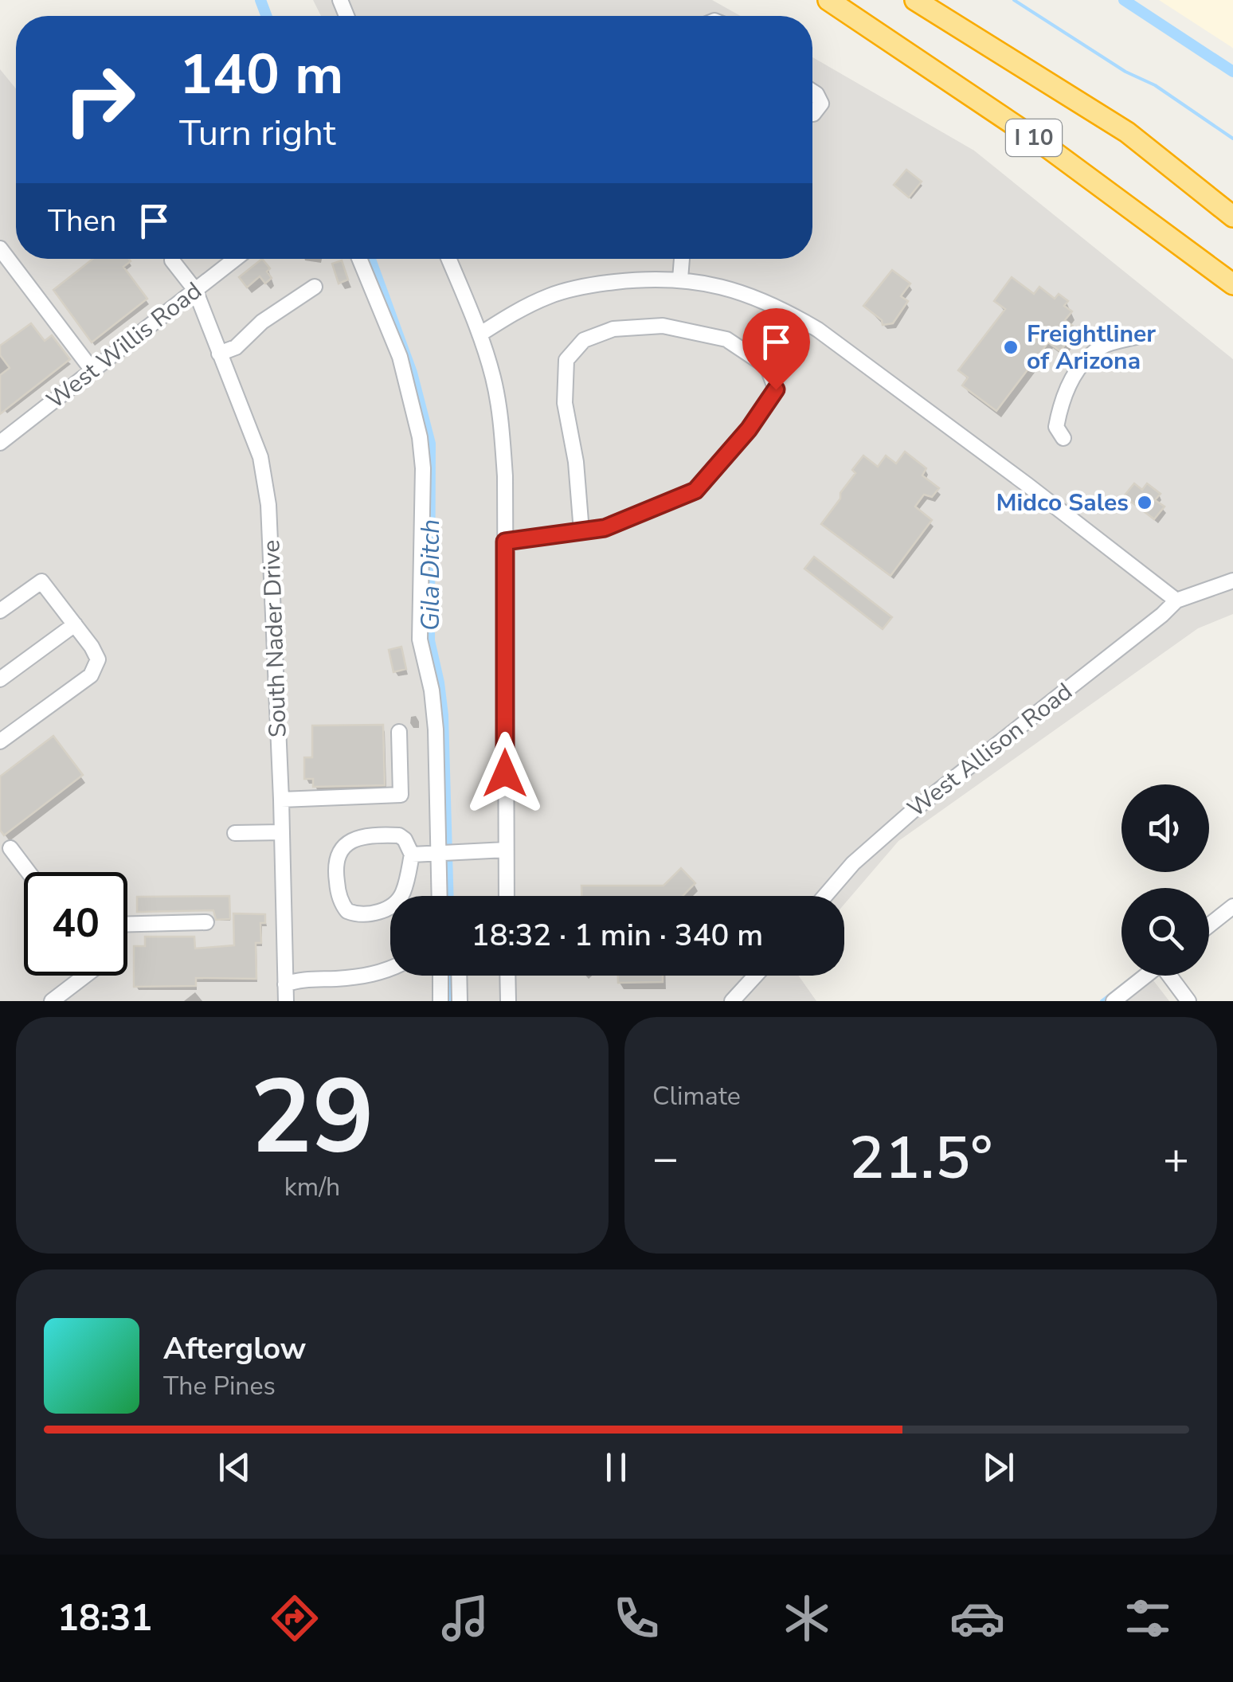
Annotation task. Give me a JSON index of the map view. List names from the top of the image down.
{
  "streets": {
    "highway": ["I 10"],
    "street": ["West Willis Road", "South Nader Drive", "West Allison Road"]
  },
  "crossings": [
    ["West Willis Road", "South Nader Drive"]
  ],
  "water": ["Gila Ditch"],
  "places": ["Freightliner of Arizona", "Midco Sales"],
  "page": {
    "turn": ["140 m", "Turn right"],
    "then": "Then",
    "limit": "40",
    "trip": "18:32 · 1 min · 340 m",
    "tile": [
      ["29", "km/h"],
      "Climate"
    ],
    "heat": ["−", "21.5°", "+"],
    "song": ["Afterglow", "The Pines"],
    "tabs": "18:31"
  }
}
